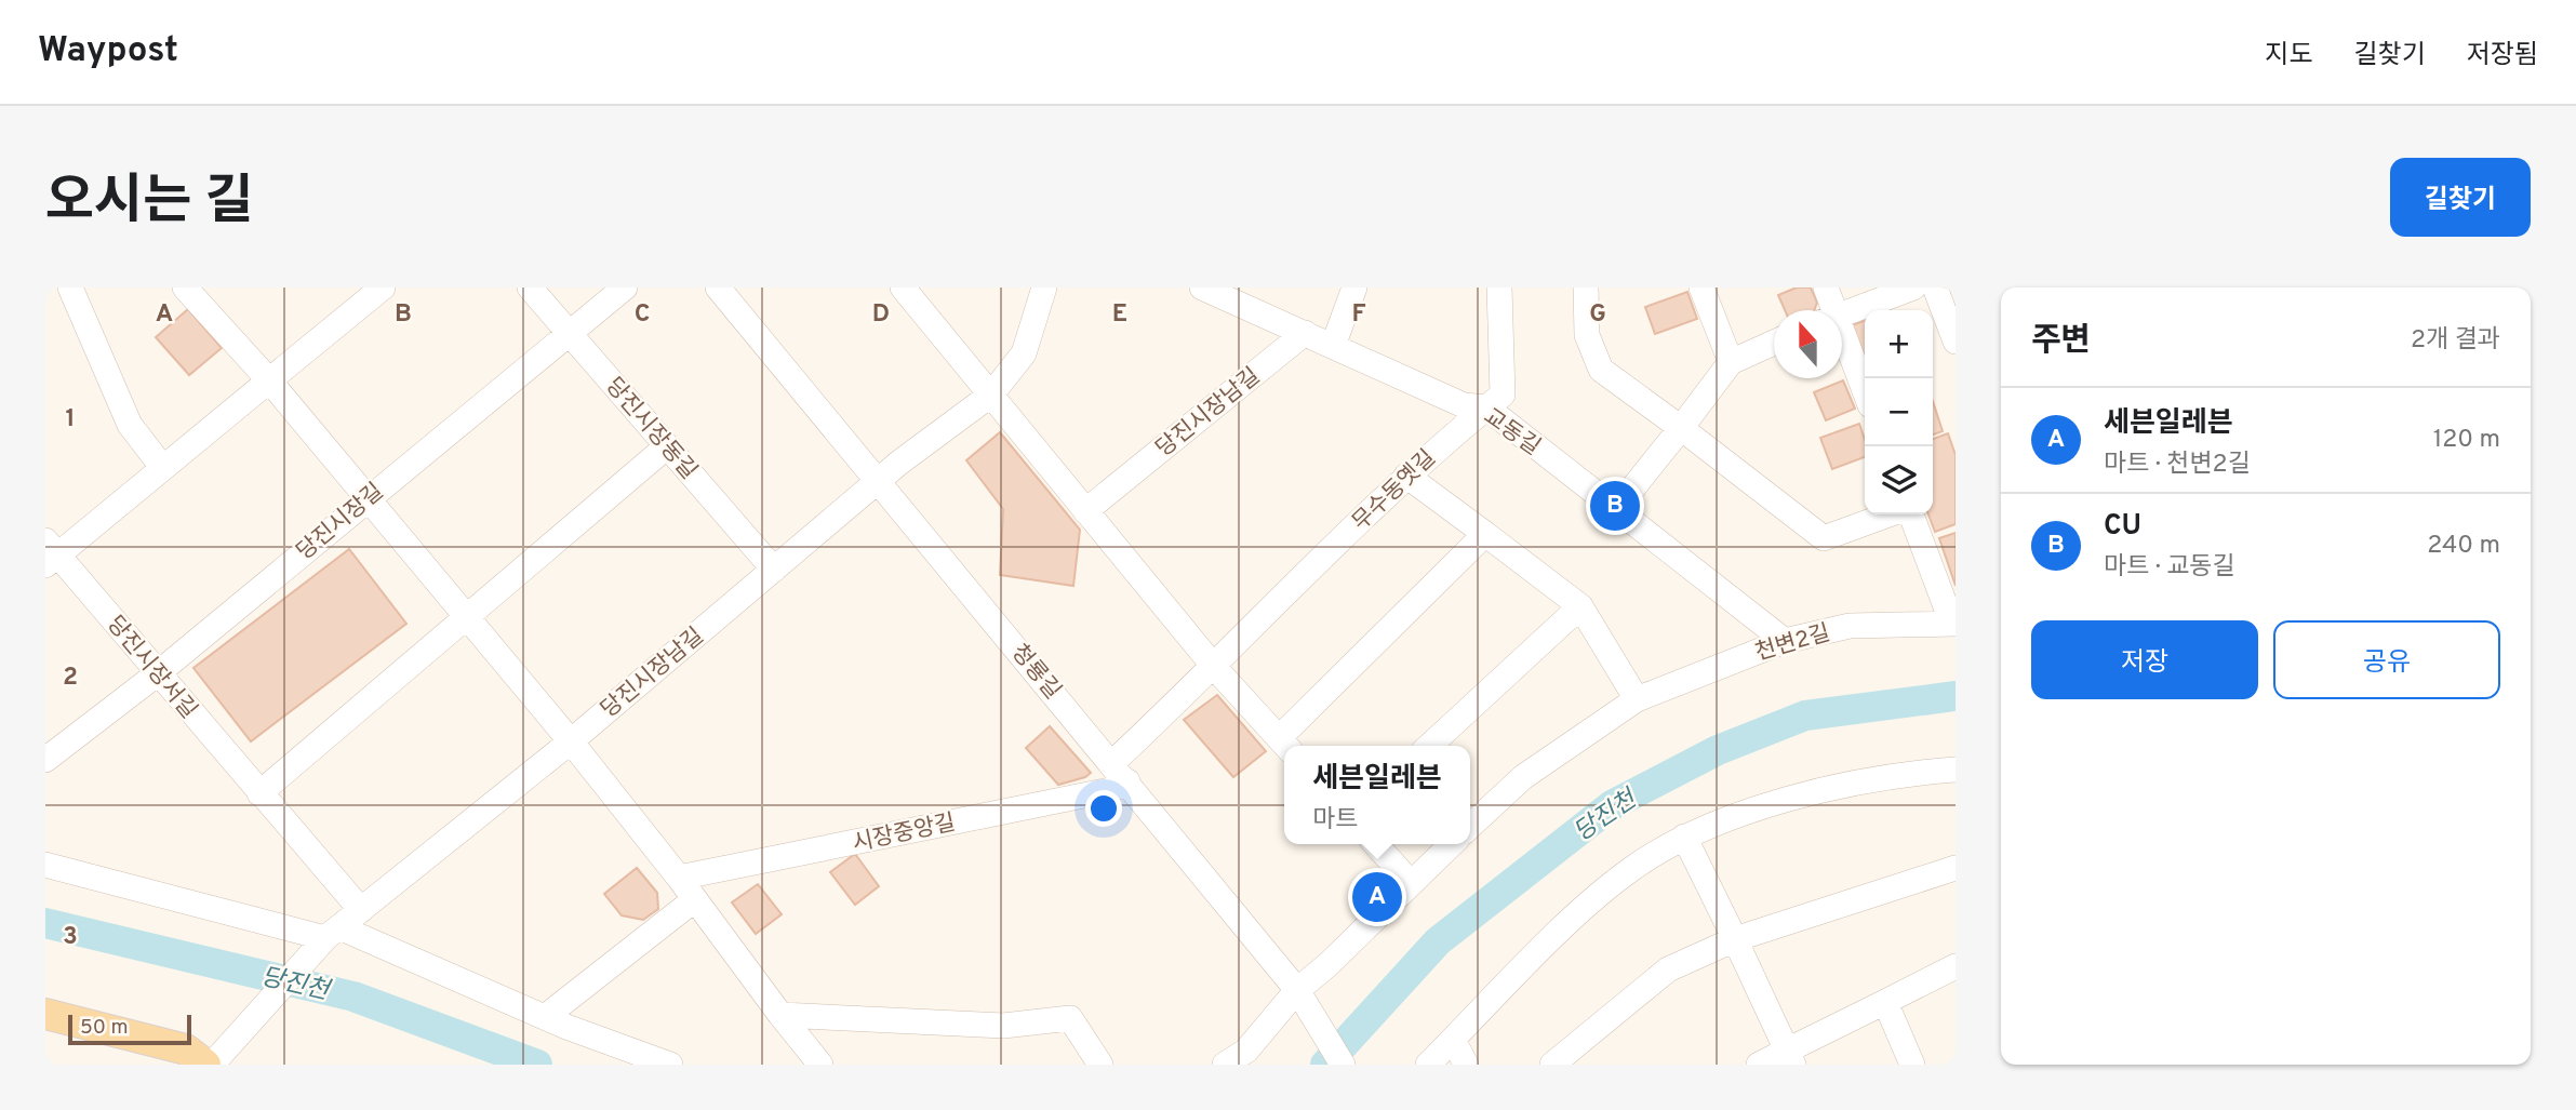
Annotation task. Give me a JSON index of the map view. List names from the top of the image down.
{
  "streets": {
    "street": [
      "당진시장남길",
      "당진시장동길",
      "교동길",
      "무수동옛길",
      "당진시장길",
      "천변2길",
      "당진시장서길",
      "청룡길",
      "시장중앙길"
    ]
  },
  "crossings": [
    ["당진시장남길", "당진시장동길"],
    ["당진시장남길", "교동길"],
    ["당진시장남길", "당진시장서길"],
    ["당진시장남길", "청룡길"],
    ["당진시장동길", "당진시장길"],
    ["교동길", "무수동옛길"],
    ["교동길", "천변2길"],
    ["무수동옛길", "청룡길"],
    ["무수동옛길", "시장중앙길"],
    ["당진시장길", "당진시장서길"],
    ["청룡길", "시장중앙길"]
  ],
  "water": ["당진천"],
  "scale_bar": "50 m",
  "north": "top",
  "page": {
    "header": "Waypost",
    "nav": ["지도", "길찾기", "저장됨"],
    "title": "오시는 길",
    "buttons": [
      "길찾기",
      ["저장", "공유"]
    ],
    "heading": ["주변", "2개 결과"],
    "map_buttons": ["+", "−"],
    "list": [
      {
        "mark": "A",
        "name": "세븐일레븐",
        "note": "마트 · 천변2길",
        "value": "120 m"
      },
      {
        "mark": "B",
        "name": "CU",
        "note": "마트 · 교동길",
        "value": "240 m"
      }
    ],
    "pins": ["B", "A"],
    "popup": ["세븐일레븐", "마트"],
    "scale": "50 m"
  },
  "grid": {
    "columns": [
      "A",
      "B",
      "C",
      "D",
      "E",
      "F",
      "G"
    ],
    "rows": ["1", "2", "3"]
  }
}
